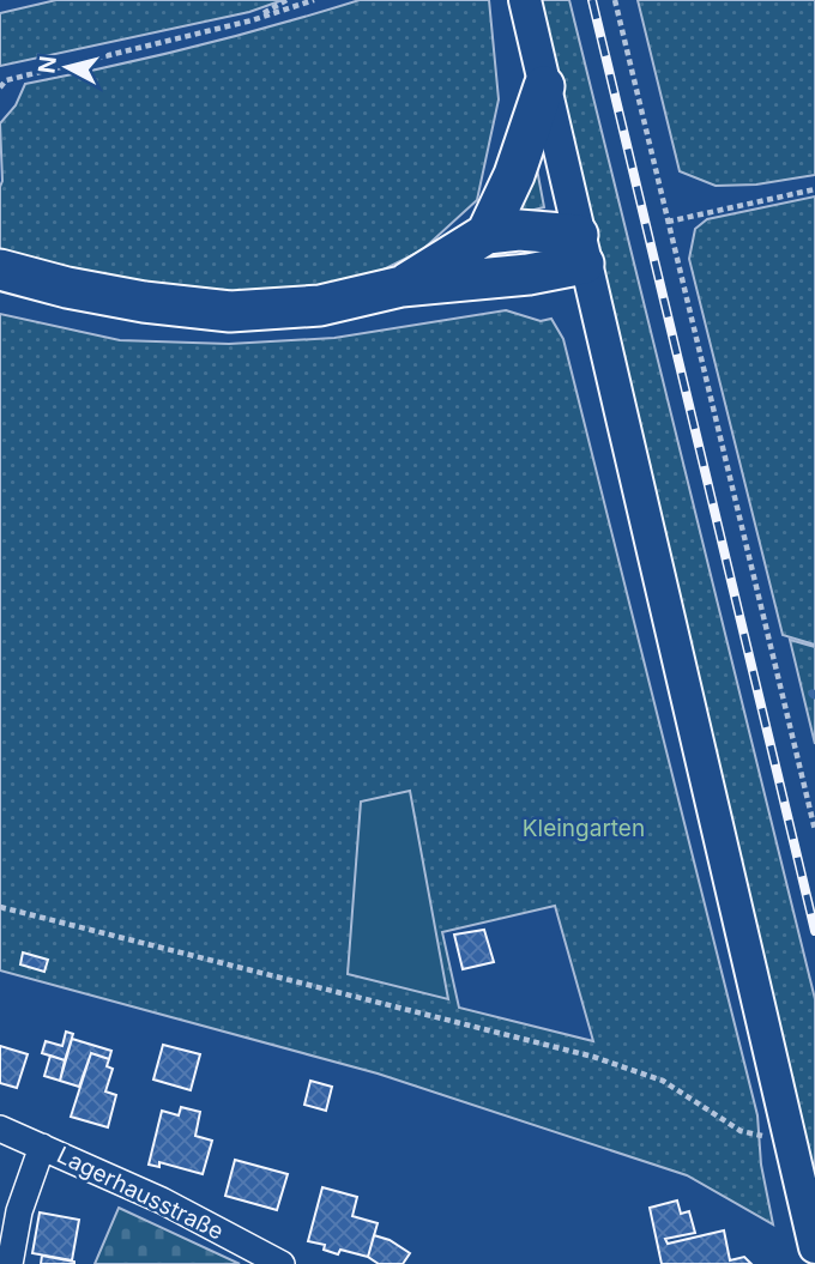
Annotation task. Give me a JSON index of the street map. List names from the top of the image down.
{
  "streets": {
    "street": ["Lagerhausstraße"]
  },
  "parks": ["Kleingarten"],
  "north": "left"
}
